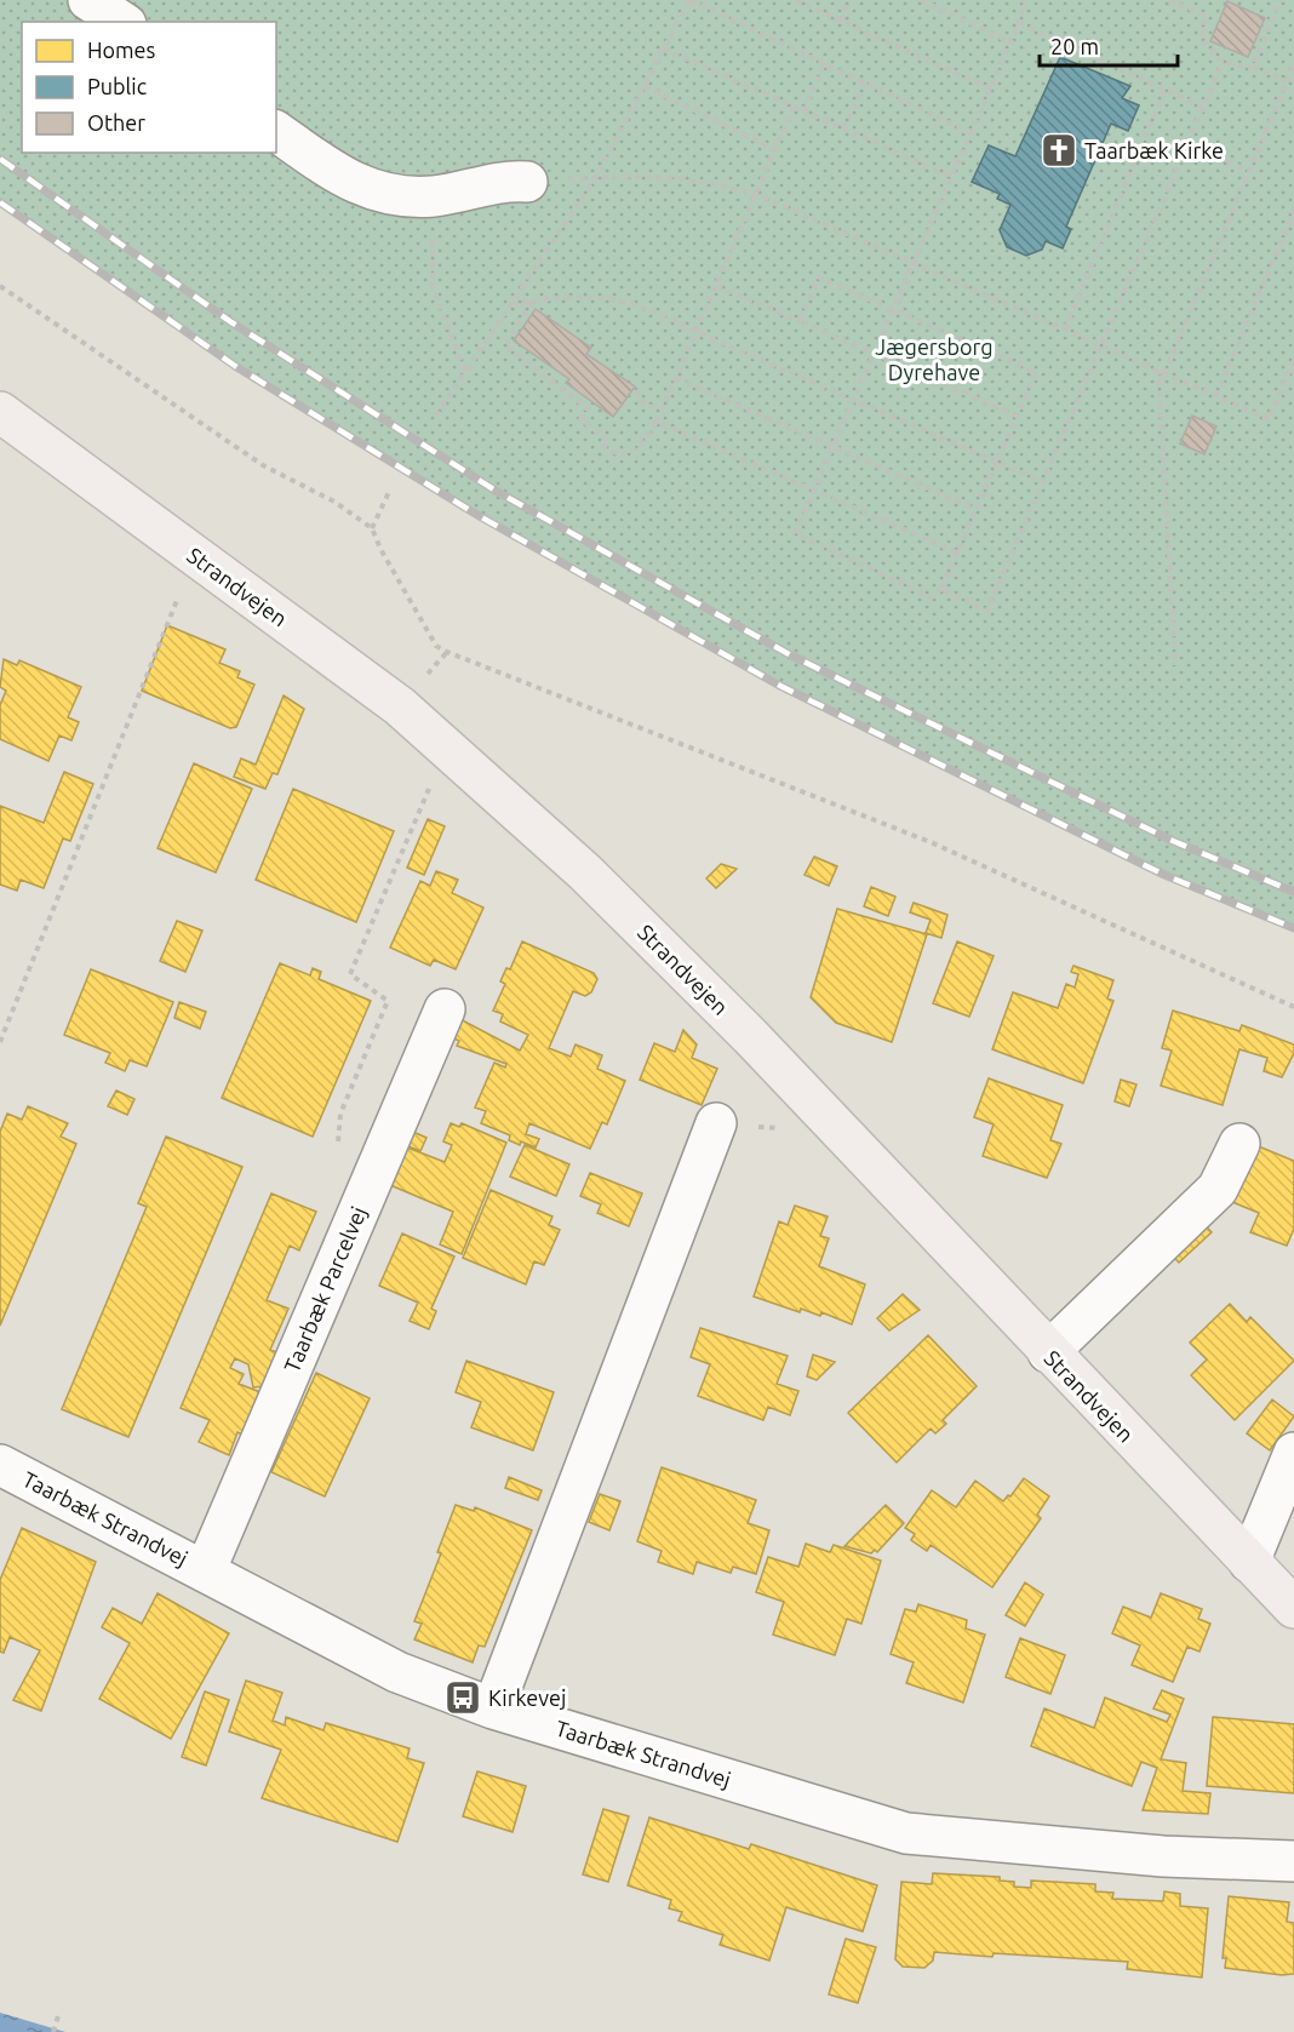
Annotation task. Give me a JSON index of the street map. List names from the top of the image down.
{
  "streets": {
    "main road": ["Strandvejen"],
    "street": ["Taarbæk Parcelvej", "Taarbæk Strandvej"]
  },
  "crossings": [
    ["Taarbæk Parcelvej", "Taarbæk Strandvej"]
  ],
  "parks": ["Jægersborg Dyrehave"],
  "places": {
    "church": ["Taarbæk Kirke"],
    "bus stop": ["Kirkevej"]
  },
  "legend": ["Homes", "Public", "Other"],
  "scale_bar": "20 m"
}
